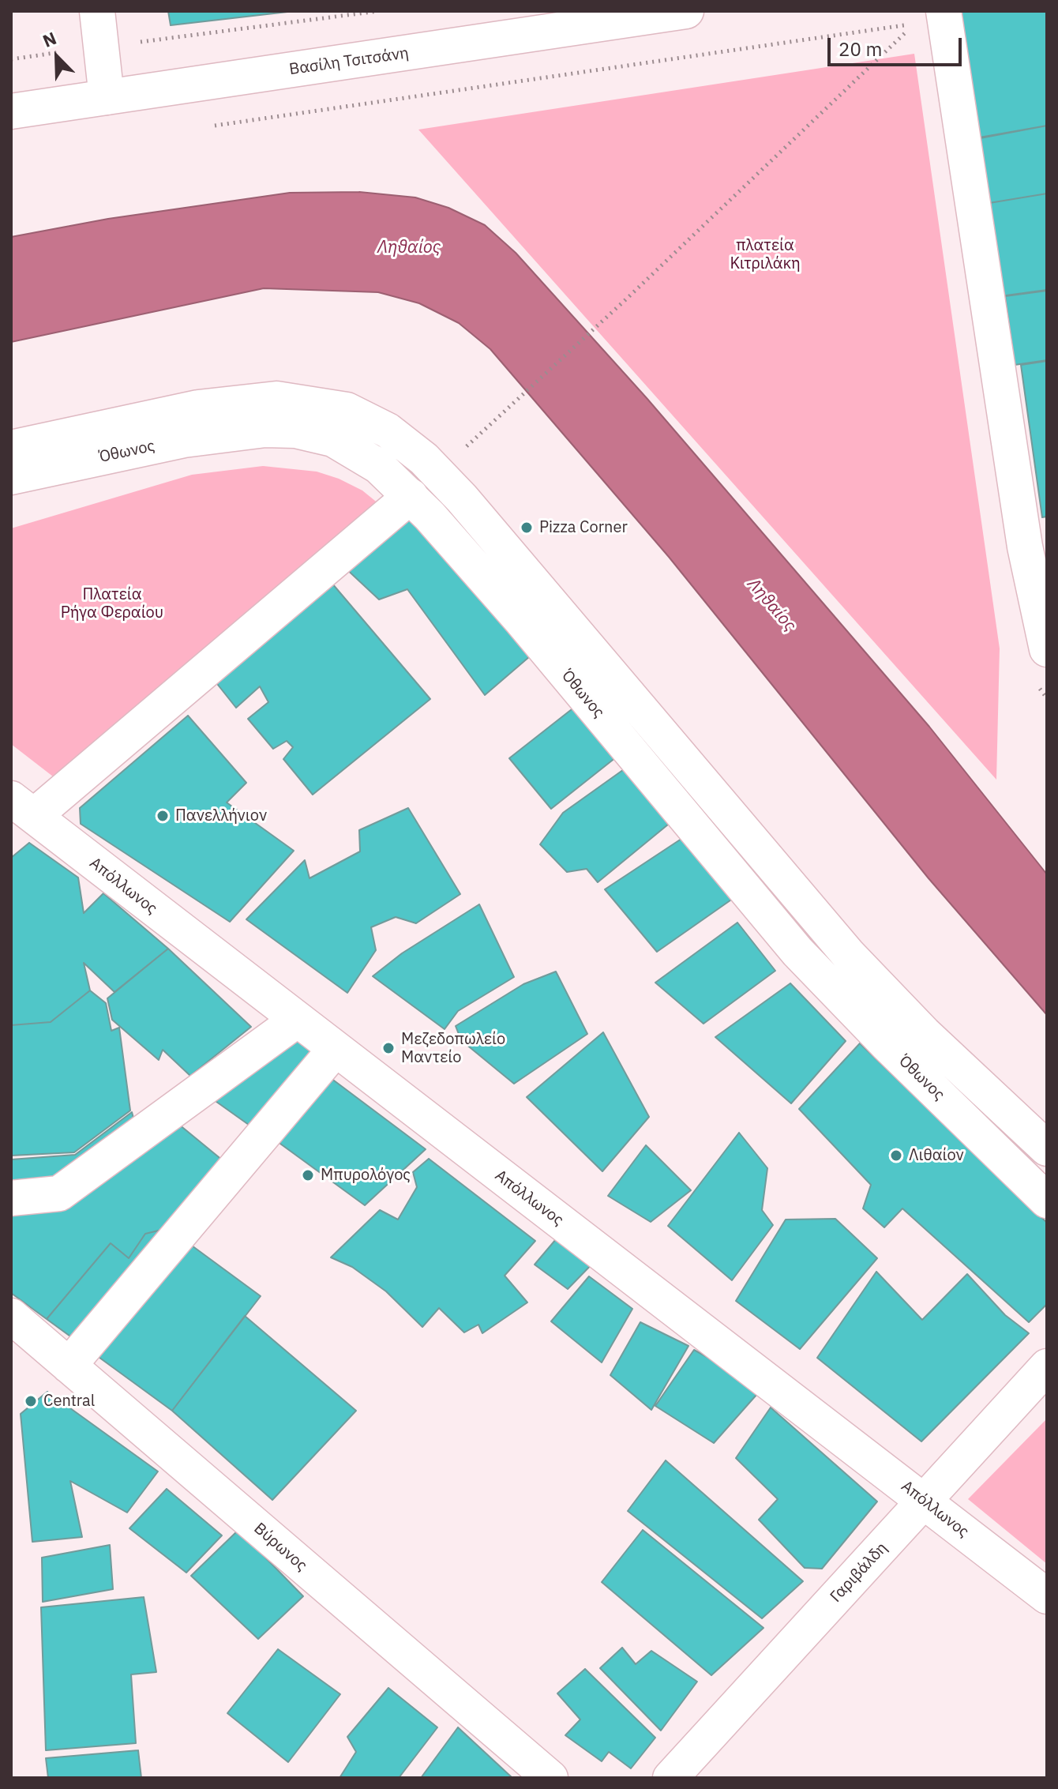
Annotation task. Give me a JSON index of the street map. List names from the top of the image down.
{
  "streets": {
    "street": [
      "Βασίλη Τσιτσάνη",
      "Όθωνος",
      "Απόλλωνος",
      "Βύρωνος",
      "Γαριβάλδη"
    ]
  },
  "crossings": [
    ["Απόλλωνος", "Γαριβάλδη"]
  ],
  "water": ["Ληθαίος"],
  "parks": ["πλατεία Κιτριλάκη", "Πλατεία Ρήγα Φεραίου"],
  "places": [
    "Pizza Corner",
    "Πανελλήνιον",
    "Μεζεδοπωλείο Μαντείο",
    "Λιθαίον",
    "Μπυρολόγος",
    "Central"
  ],
  "scale_bar": "20 m",
  "north": "top left"
}
